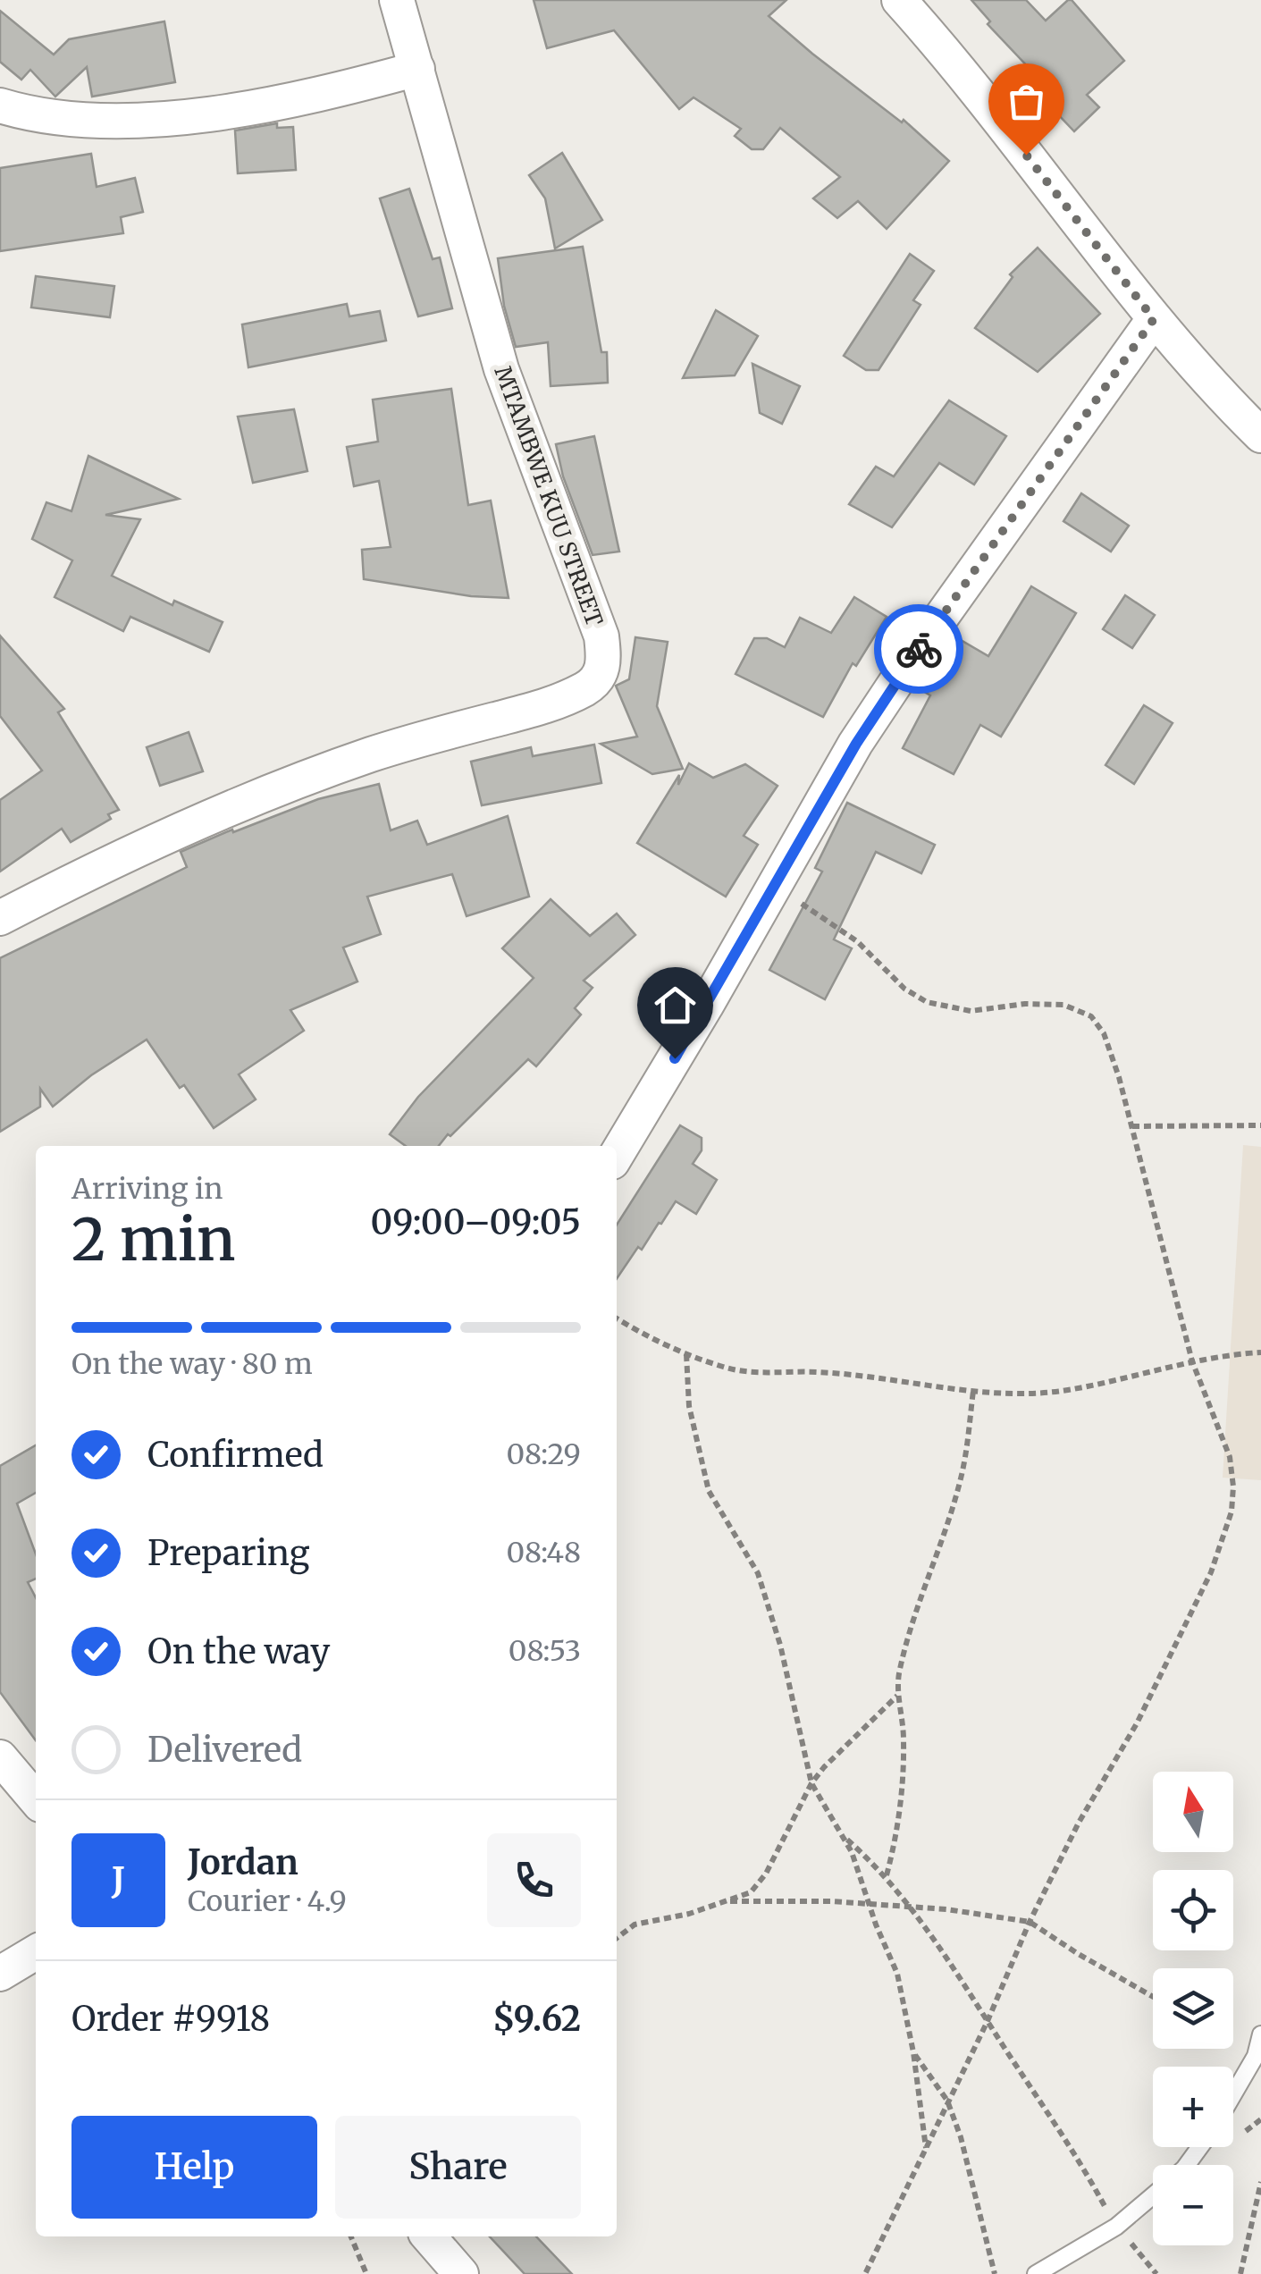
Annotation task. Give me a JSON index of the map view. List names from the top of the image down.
{
  "streets": {
    "street": ["MTAMBWE KUU STREET"]
  },
  "north": "top",
  "page": {
    "heading": ["2 min", "Arriving in", "09:00–09:05"],
    "panel": [
      "Jordan",
      "Courier · 4.9",
      "Order #9918",
      "$9.62"
    ],
    "bar": "On the way · 80 m",
    "list": [
      ["Confirmed", "08:29"],
      ["Preparing", "08:48"],
      ["On the way", "08:53"],
      "Delivered"
    ],
    "map_buttons": ["+", "−"],
    "round": "J",
    "buttons": ["Help", "Share"]
  }
}
